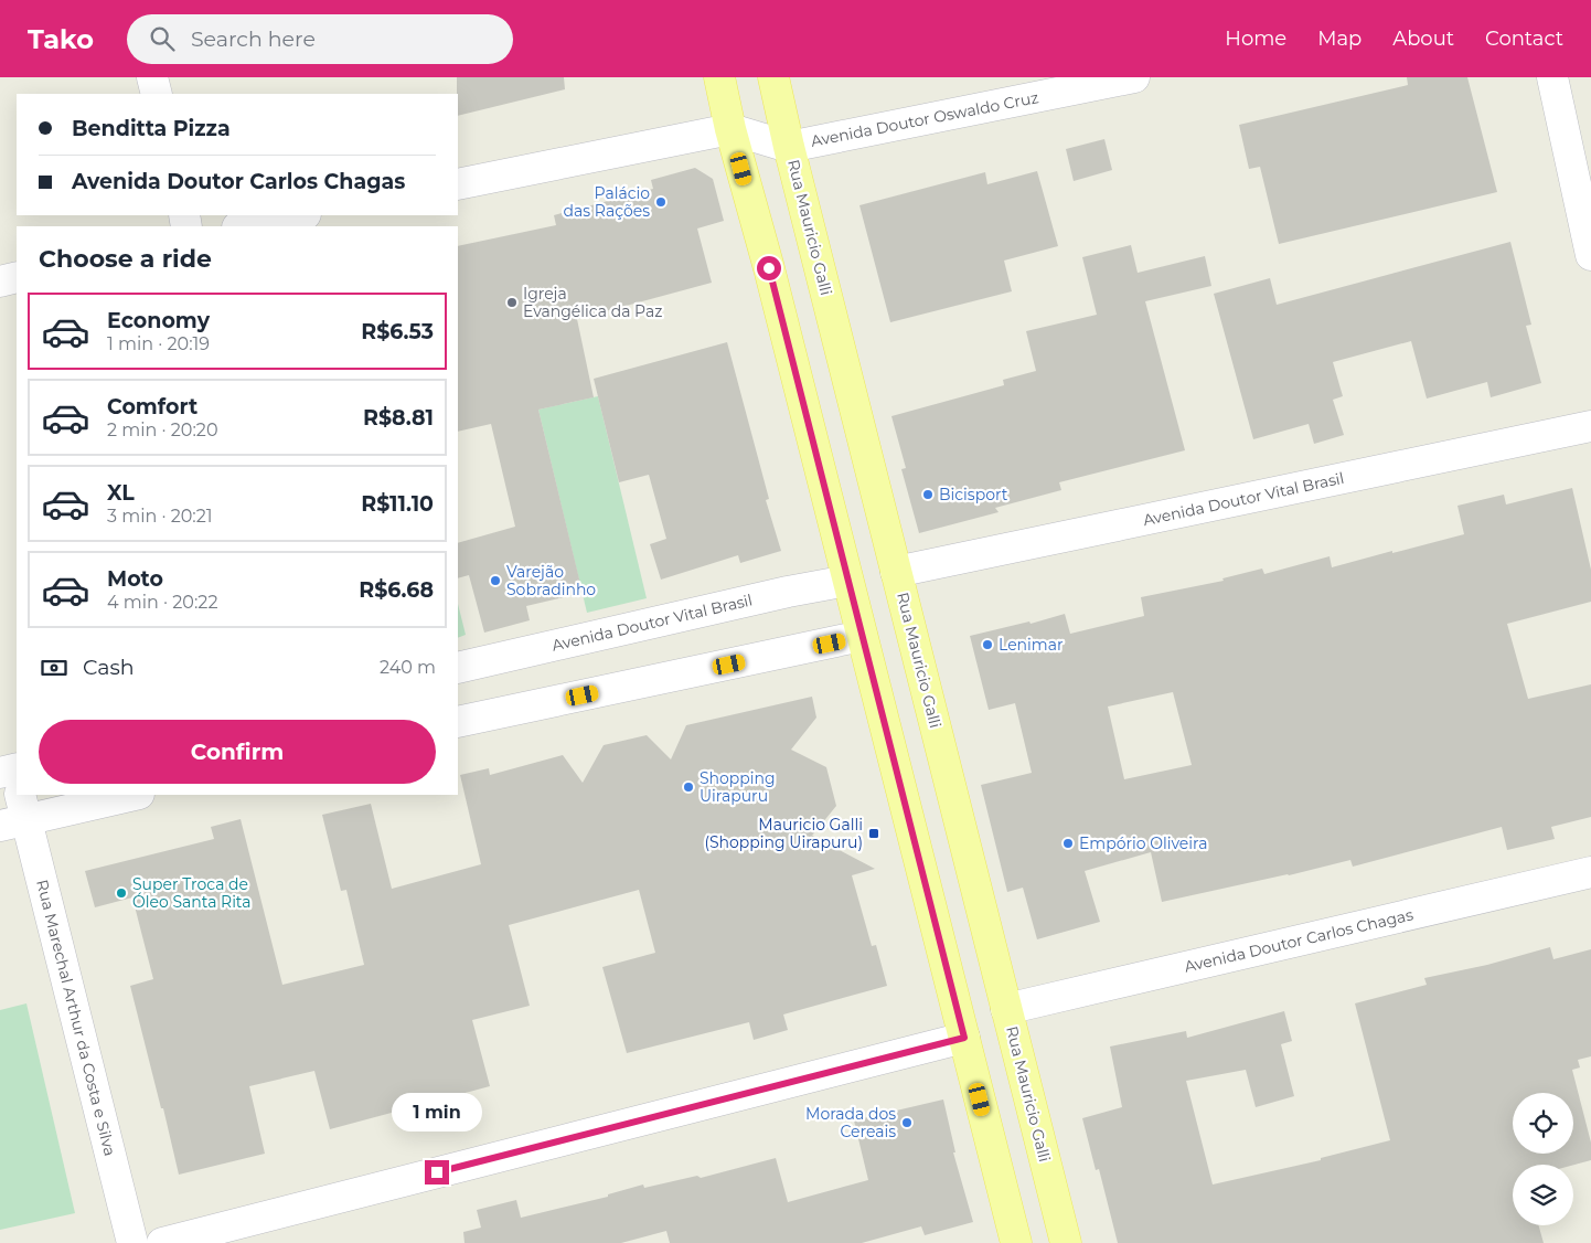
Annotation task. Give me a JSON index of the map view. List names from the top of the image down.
{
  "streets": {
    "main road": ["Rua Mauricio Galli"],
    "street": [
      "Avenida Doutor Oswaldo Cruz",
      "Avenida Doutor Vital Brasil",
      "Avenida Doutor Carlos Chagas",
      "Rua Marechal Arthur da Costa e Silva"
    ]
  },
  "crossings": [
    ["Avenida Doutor Oswaldo Cruz", "Rua Mauricio Galli"],
    ["Rua Mauricio Galli", "Avenida Doutor Vital Brasil"],
    ["Rua Mauricio Galli", "Avenida Doutor Carlos Chagas"]
  ],
  "places": {
    "other": [
      "Palácio das Rações",
      "Igreja Evangélica da Paz",
      "Bicisport",
      "Varejão Sobradinho",
      "Lenimar",
      "Shopping Uirapuru",
      "Empório Oliveira",
      "Super Troca de Óleo Santa Rita",
      "Morada dos Cereais"
    ],
    "transit": ["Mauricio Galli (Shopping Uirapuru)"]
  },
  "page": {
    "header": "Tako",
    "search": "Search here",
    "nav": [
      "Home",
      "Map",
      "About",
      "Contact"
    ],
    "banner": ["Benditta Pizza", "Avenida Doutor Carlos Chagas"],
    "heading": "Choose a ride",
    "list": [
      {
        "name": "Economy",
        "note": "1 min · 20:19",
        "value": "R$6.53"
      },
      {
        "name": "Comfort",
        "note": "2 min · 20:20",
        "value": "R$8.81"
      },
      {
        "name": "XL",
        "note": "3 min · 20:21",
        "value": "R$11.10"
      },
      {
        "name": "Moto",
        "note": "4 min · 20:22",
        "value": "R$6.68"
      }
    ],
    "pay": ["Cash", "240 m"],
    "buttons": "Confirm",
    "bubble": "1 min"
  }
}
